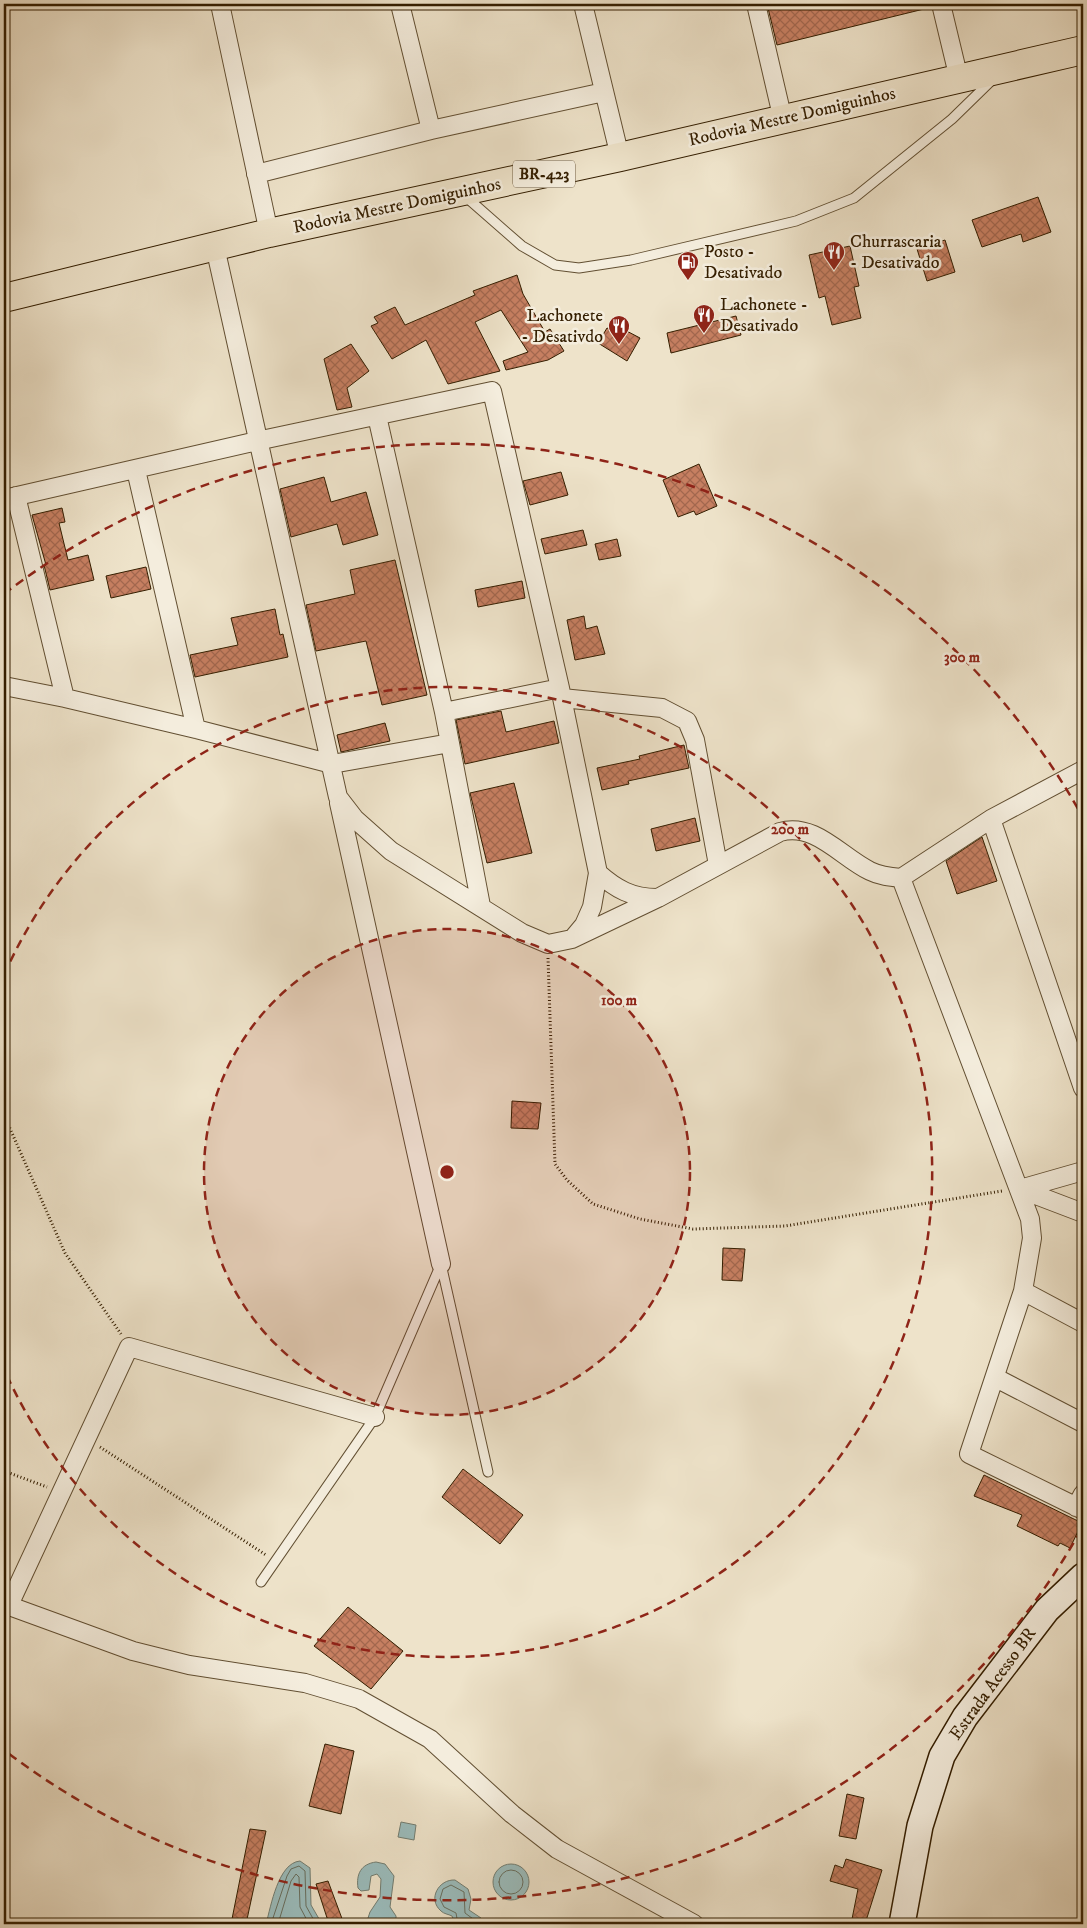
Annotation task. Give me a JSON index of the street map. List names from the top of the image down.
{
  "streets": {
    "main road": ["Rodovia Mestre Domiguinhos", "BR-423"],
    "street": ["Estrada Acesso BR"]
  },
  "places": {
    "restaurant": ["Churrascaria - Desativado", "Lachonete - Desativado", "Lachonete - Desativdo"],
    "fuel station": ["Posto - Desativado"]
  },
  "rings": ["300 m", "200 m", "100 m"]
}
